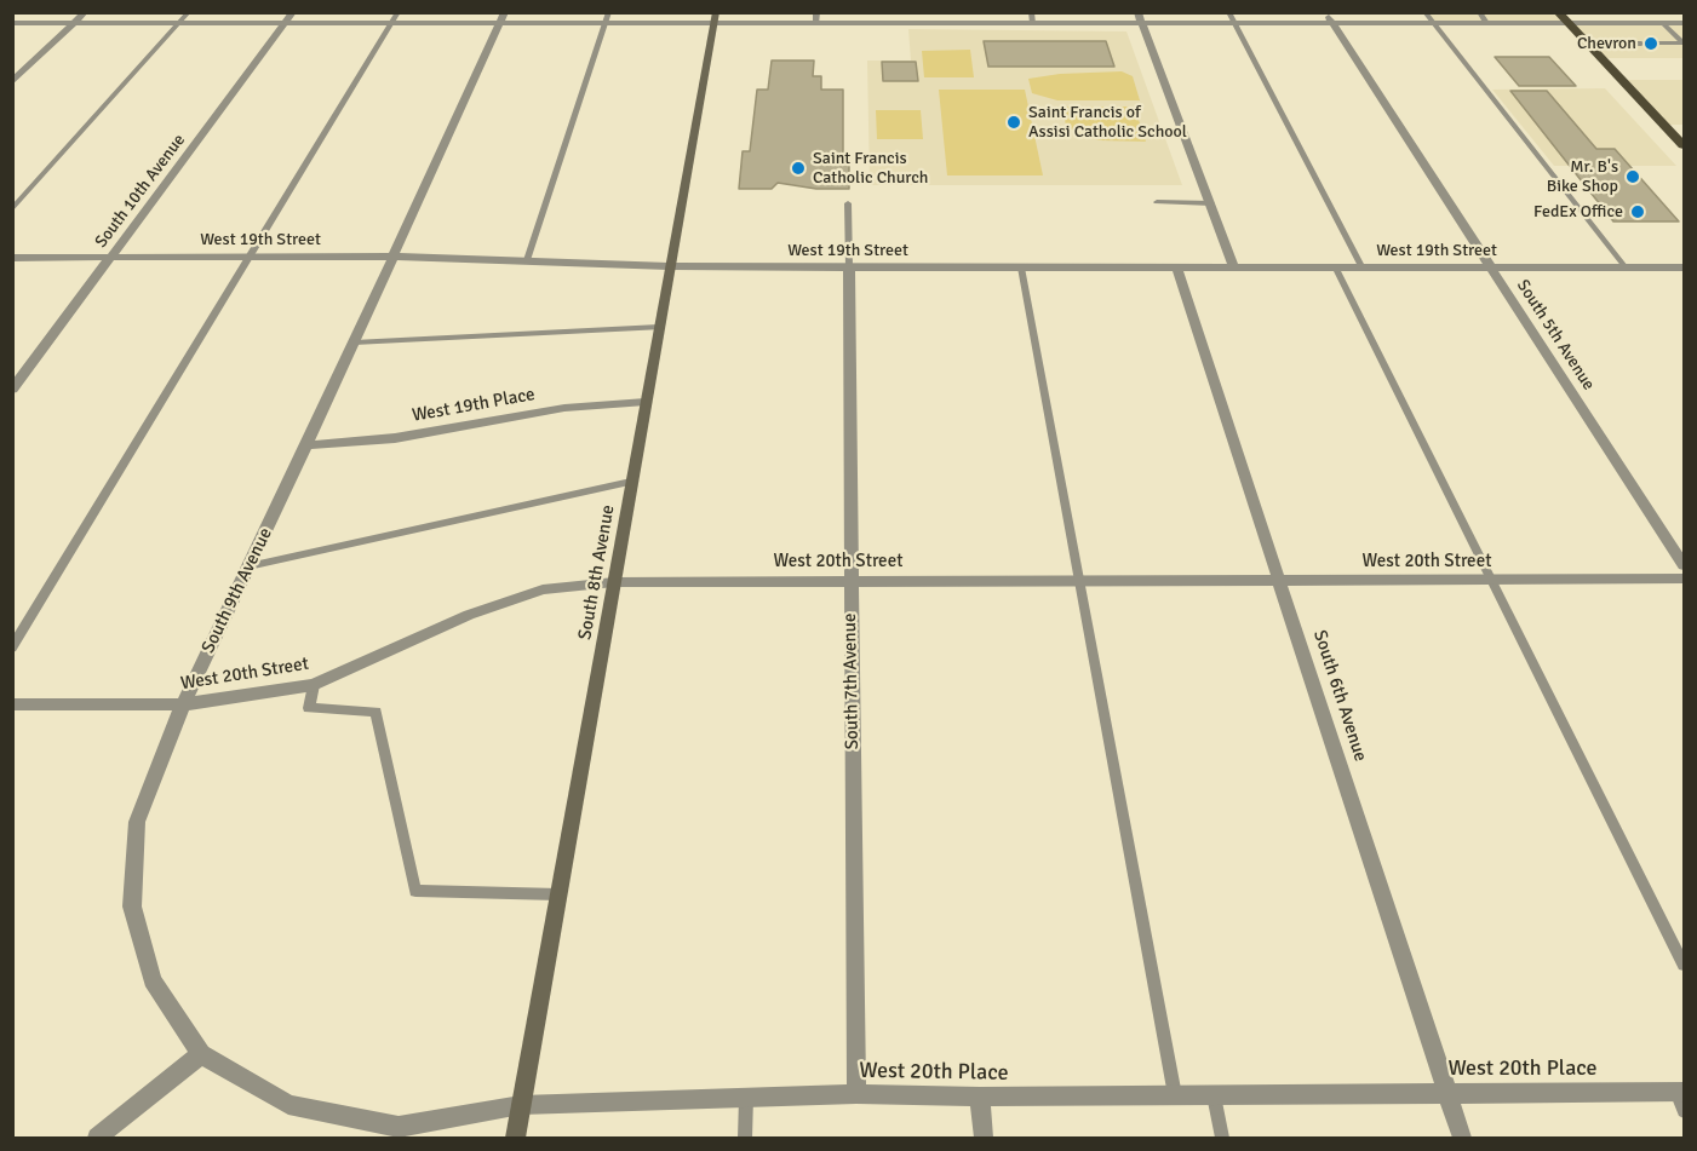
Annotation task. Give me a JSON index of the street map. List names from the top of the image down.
{
  "streets": {
    "street": [
      "South 10th Avenue",
      "West 19th Street",
      "South 5th Avenue",
      "West 19th Place",
      "West 20th Street",
      "South 8th Avenue",
      "South 9th Avenue",
      "South 7th Avenue",
      "South 6th Avenue",
      "West 20th Place"
    ]
  },
  "crossings": [
    ["South 10th Avenue", "West 19th Street"],
    ["West 19th Street", "South 5th Avenue"],
    ["West 19th Street", "South 8th Avenue"],
    ["West 19th Street", "South 9th Avenue"],
    ["West 19th Street", "South 7th Avenue"],
    ["West 19th Street", "South 6th Avenue"],
    ["West 19th Place", "South 8th Avenue"],
    ["West 19th Place", "South 9th Avenue"],
    ["West 20th Street", "South 8th Avenue"],
    ["West 20th Street", "South 9th Avenue"],
    ["West 20th Street", "South 7th Avenue"],
    ["West 20th Street", "South 6th Avenue"],
    ["South 8th Avenue", "West 20th Place"],
    ["South 9th Avenue", "West 20th Place"],
    ["South 7th Avenue", "West 20th Place"],
    ["South 6th Avenue", "West 20th Place"]
  ],
  "places": [
    "Chevron",
    "Saint Francis of Assisi Catholic School",
    "Saint Francis Catholic Church",
    "Mr. B's Bike Shop",
    "FedEx Office"
  ]
}
